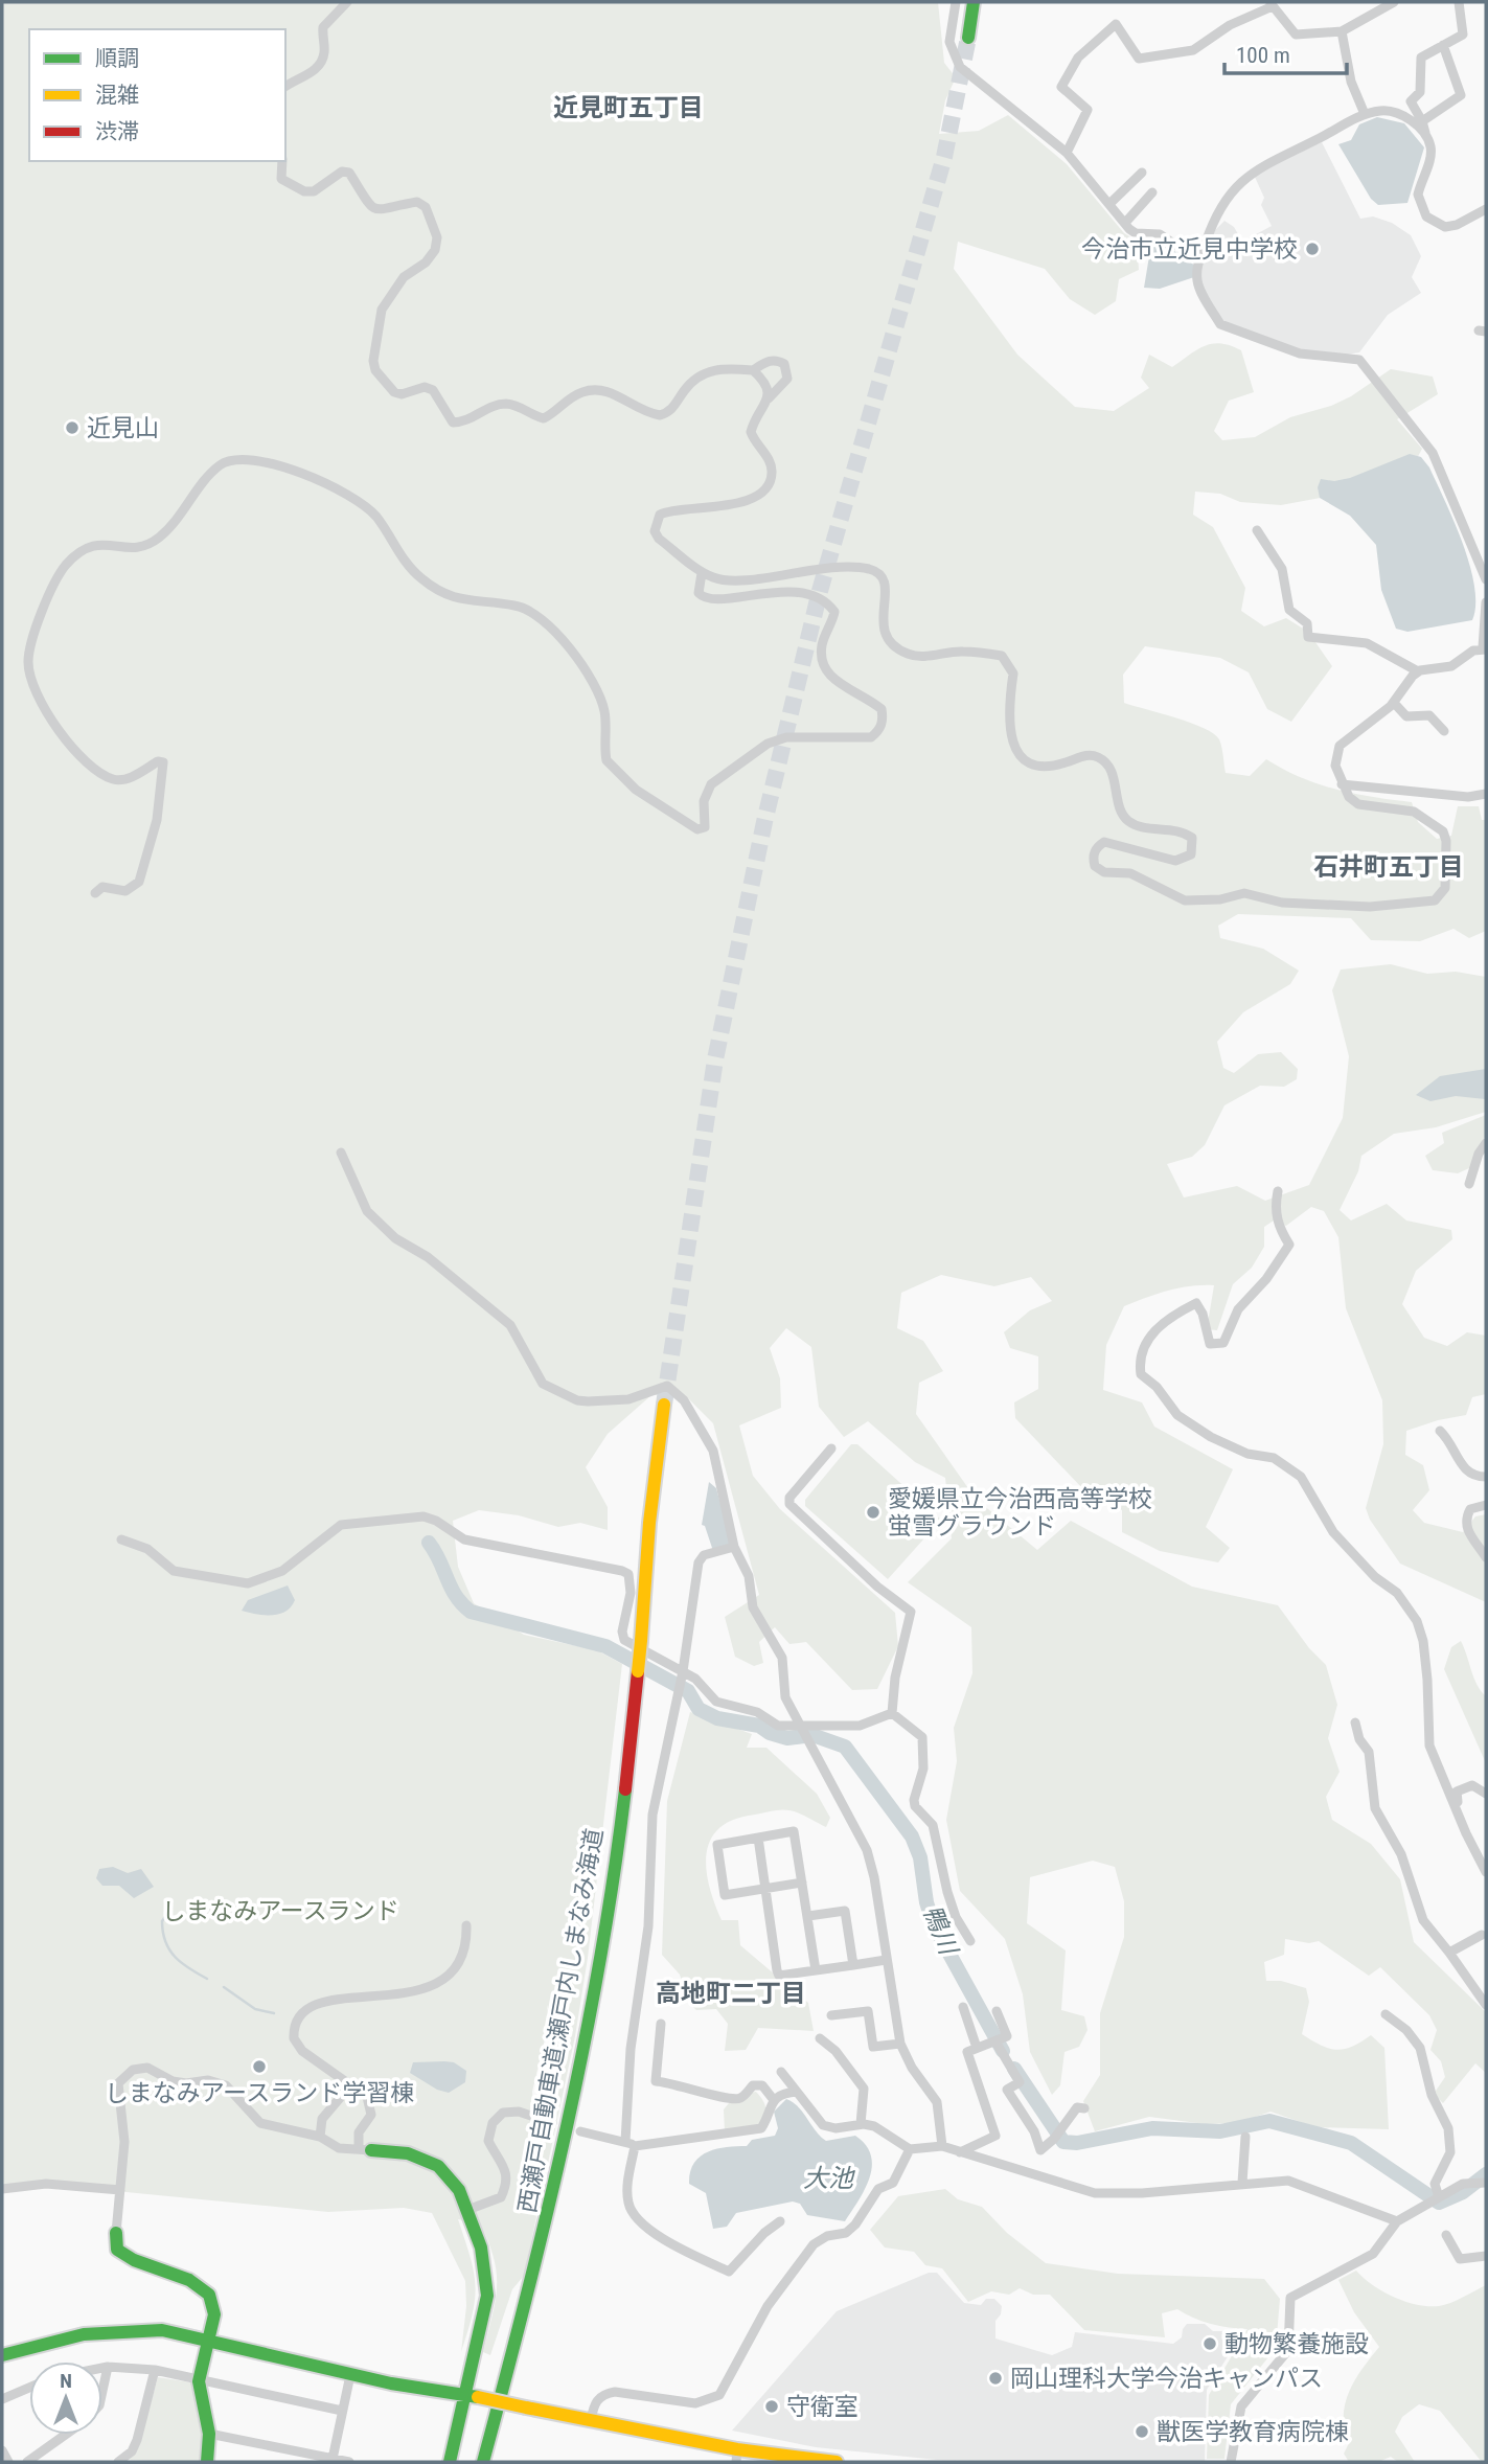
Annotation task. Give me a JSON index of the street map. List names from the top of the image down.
{
  "streets": {
    "main road": ["西瀬戸自動車道;瀬戸内しまなみ海道"]
  },
  "districts": ["近見町五丁目", "石井町五丁目", "高地町二丁目"],
  "water": ["鴨川", "大池"],
  "parks": ["しまなみアースランド"],
  "places": [
    "今治市立近見中学校",
    "近見山",
    "愛媛県立今治西高等学校 蛍雪グラウンド",
    "しまなみアースランド学習棟",
    "動物繁養施設",
    "岡山理科大学今治キャンパス",
    "守衛室",
    "獣医学教育病院棟"
  ],
  "legend": ["順調", "混雑", "渋滞"],
  "scale_bar": "100 m",
  "north": "top"
}
